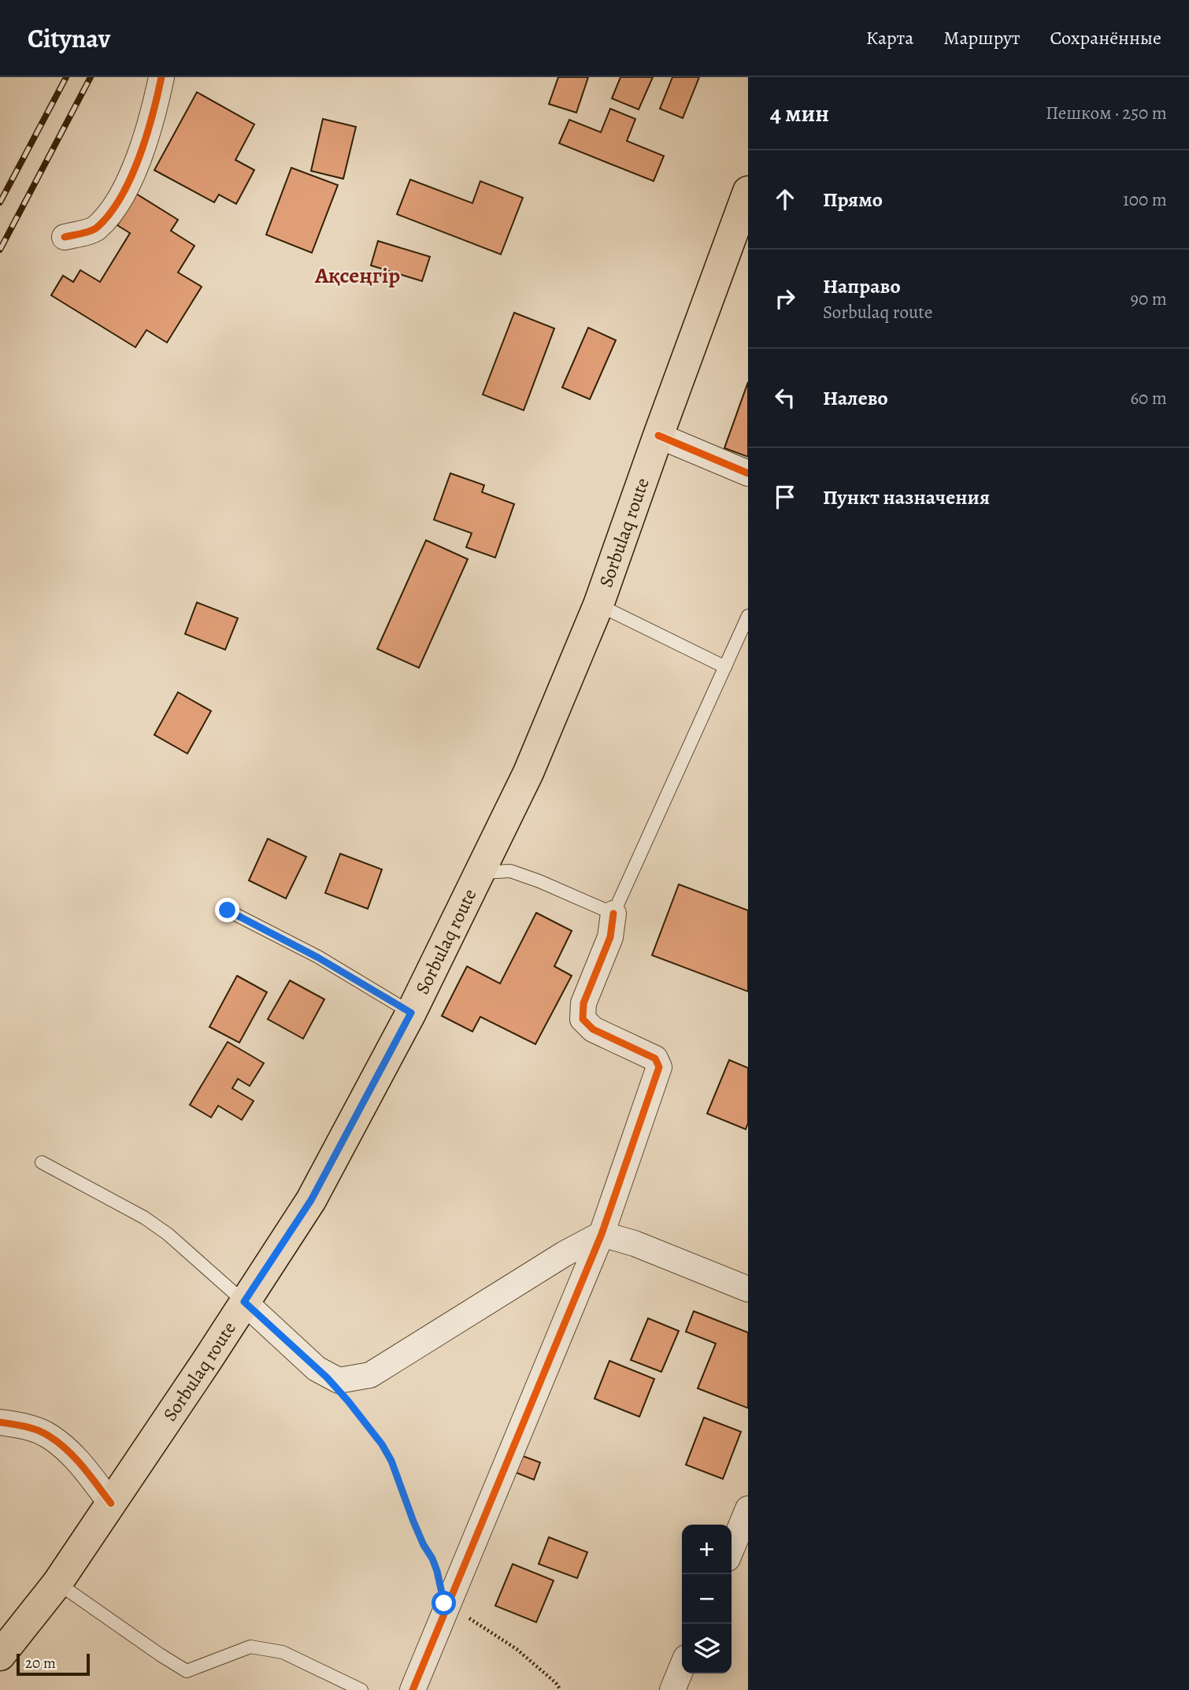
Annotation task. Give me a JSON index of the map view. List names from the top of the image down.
{
  "streets": {
    "main road": ["Sorbulaq route"]
  },
  "districts": ["Ақсеңгір"],
  "scale_bar": "20 m",
  "page": {
    "header": "Citynav",
    "nav": ["Карта", "Маршрут", "Сохранённые"],
    "heading": ["4 мин", "Пешком · 250 m"],
    "list": [
      ["Прямо", "100 m"],
      ["Направо", "Sorbulaq route", "90 m"],
      ["Налево", "60 m"],
      "Пункт назначения"
    ],
    "map_buttons": ["+", "−"],
    "scale": "20 m"
  }
}
